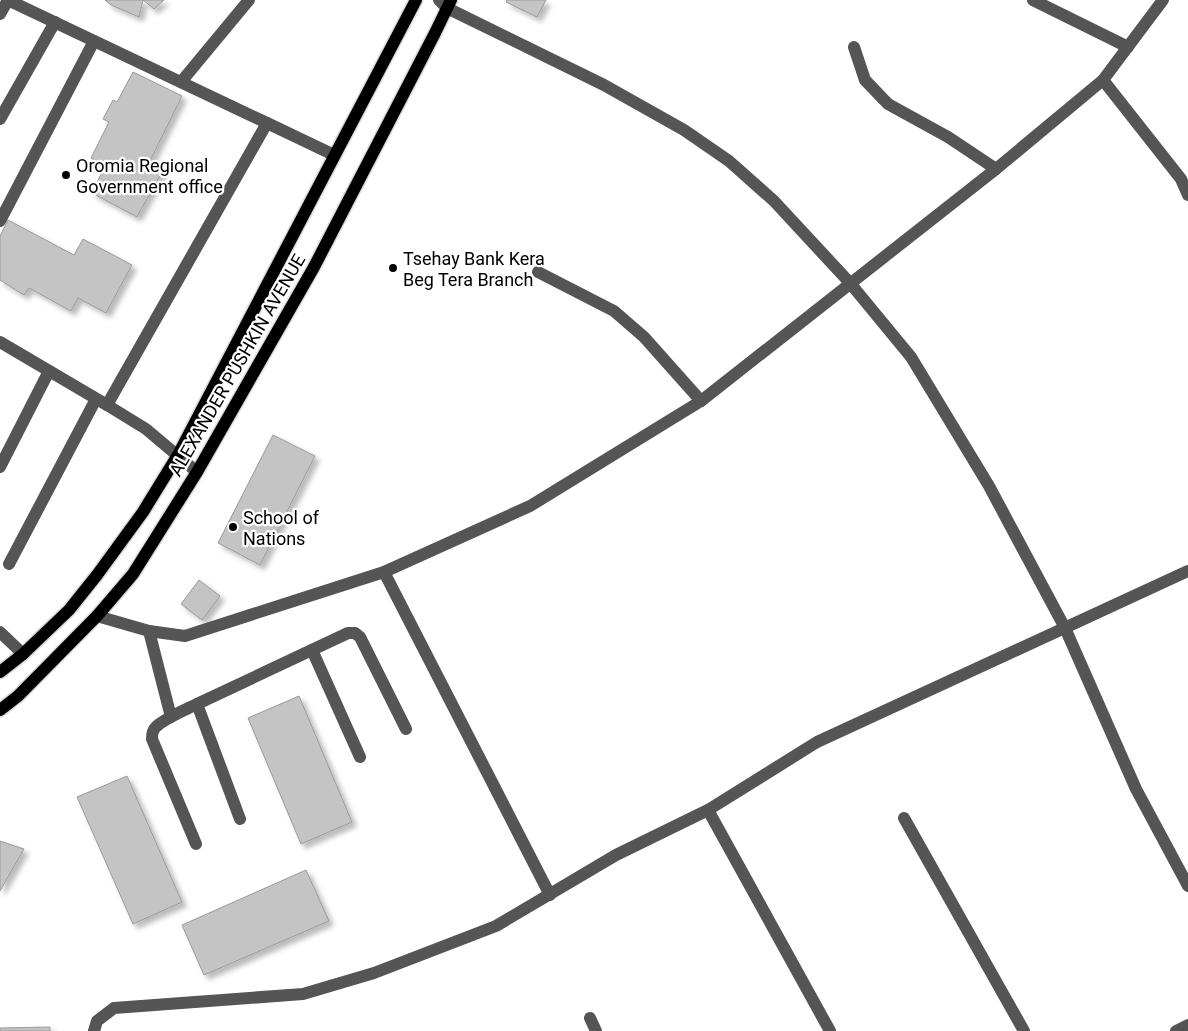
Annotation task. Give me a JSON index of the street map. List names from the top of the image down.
{
  "streets": {
    "main road": ["ALEXANDER PUSHKIN AVENUE"]
  },
  "places": ["Oromia Regional Government office", "Tsehay Bank Kera Beg Tera Branch", "School of Nations"]
}
